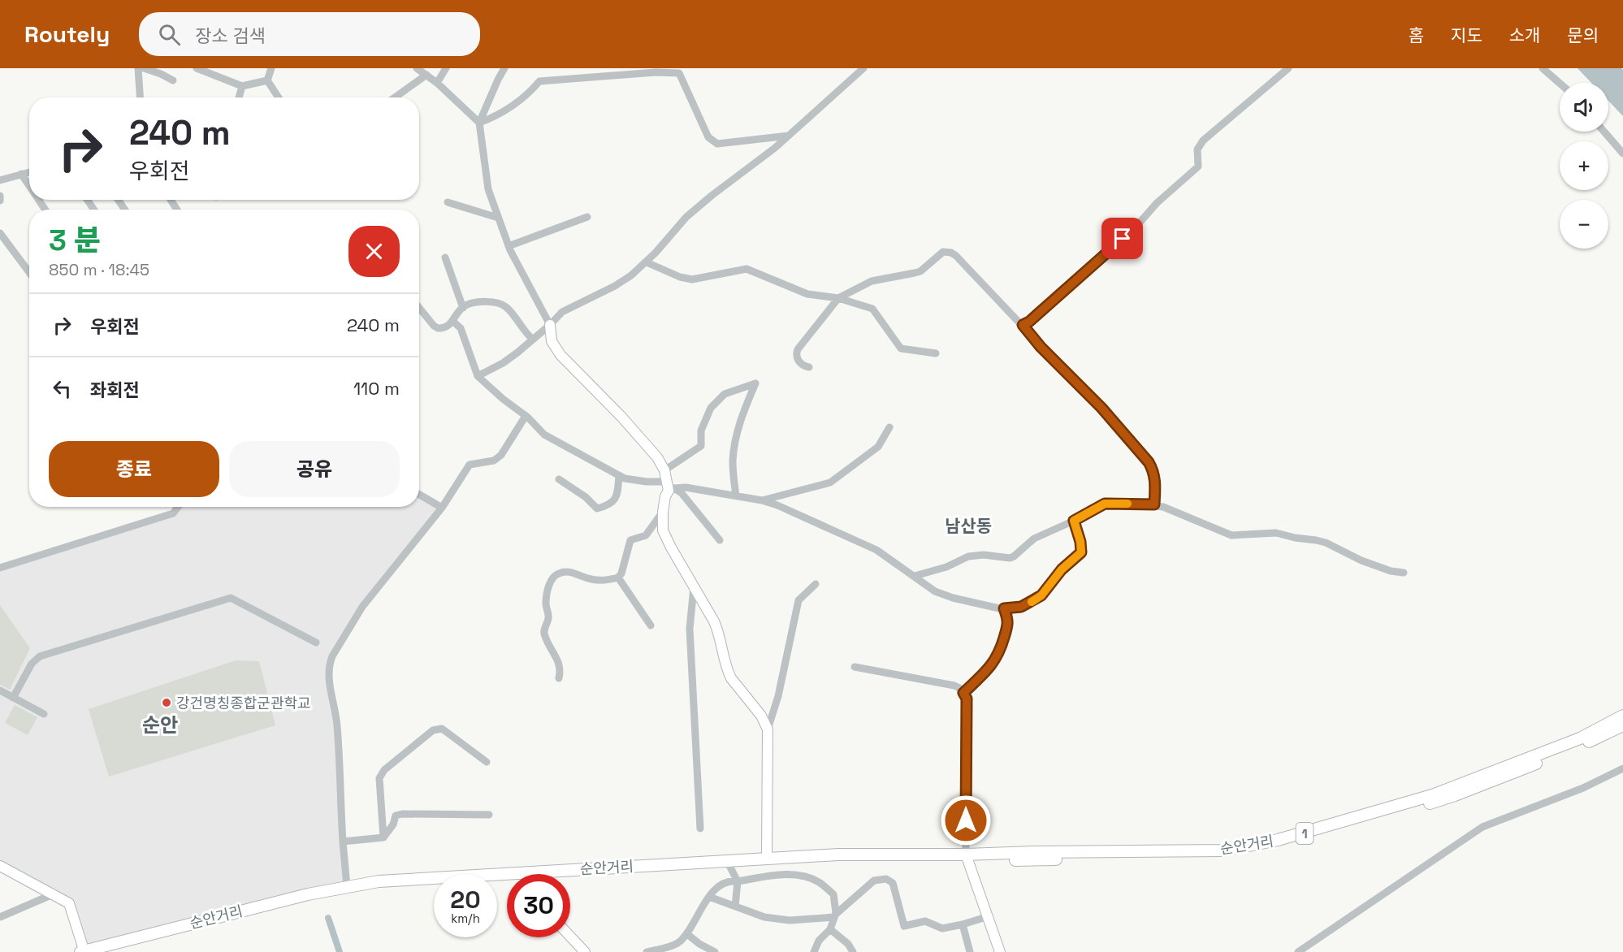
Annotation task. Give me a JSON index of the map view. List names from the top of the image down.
{
  "streets": {
    "main road": ["1", "순안거리"]
  },
  "districts": ["남산동", "순안"],
  "places": ["강건명칭종합군관학교"],
  "page": {
    "header": "Routely",
    "search": "장소 검색",
    "nav": [
      "홈",
      "지도",
      "소개",
      "문의"
    ],
    "map_buttons": ["+", "−"],
    "turn": ["240 m", "우회전"],
    "heading": ["3 분", "850 m · 18:45"],
    "list": [
      {
        "name": "우회전",
        "value": "240 m"
      },
      {
        "name": "좌회전",
        "value": "110 m"
      }
    ],
    "buttons": ["종료", "공유"],
    "speed": "20 km/h",
    "limit": "30"
  }
}
